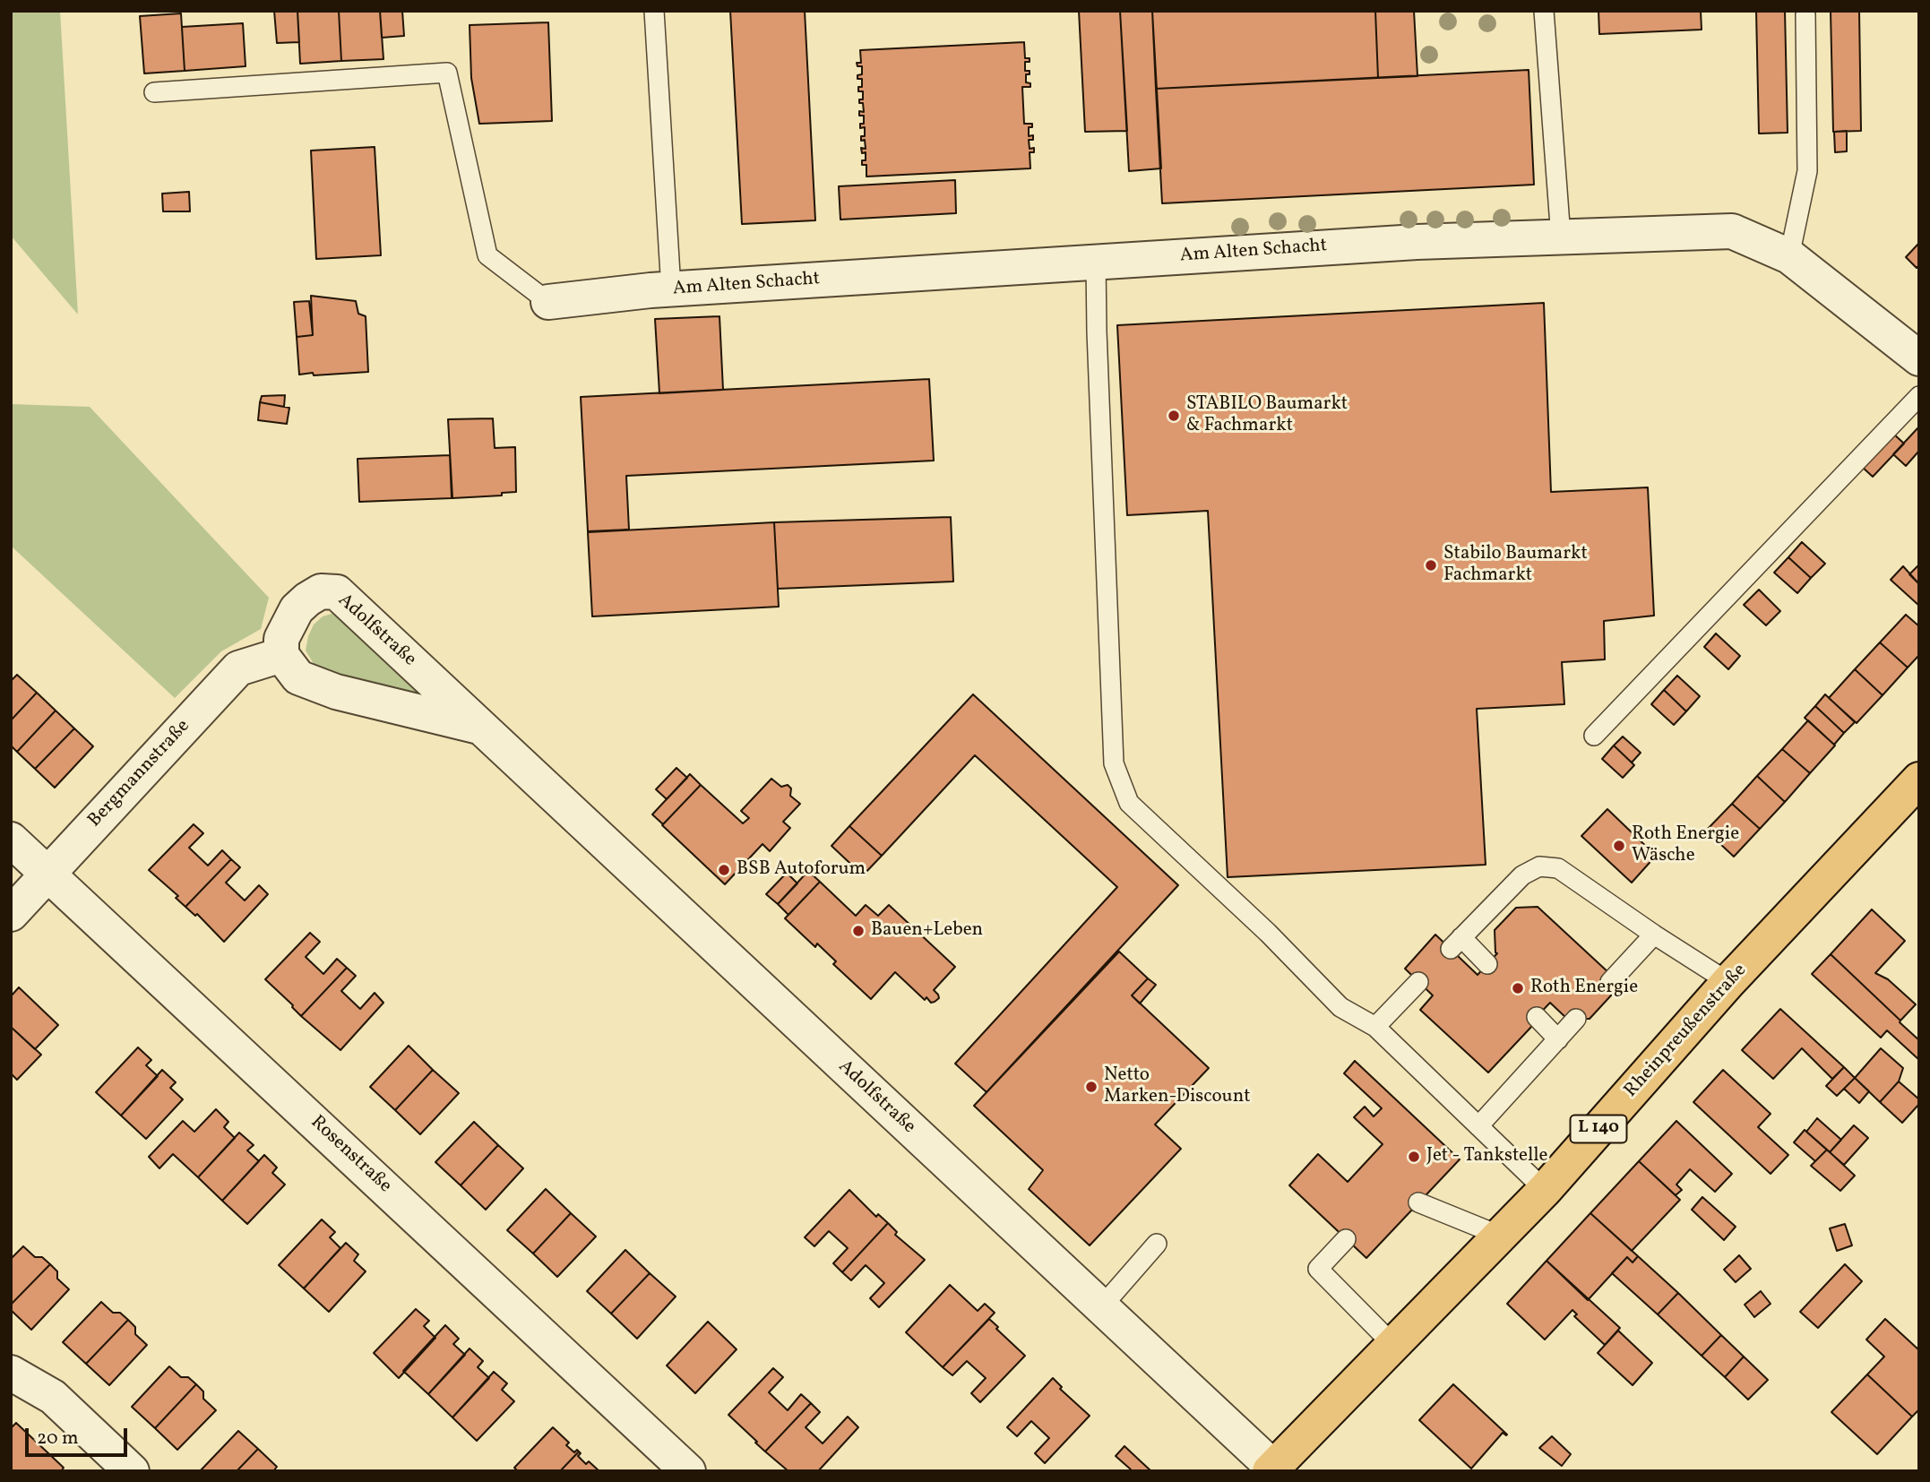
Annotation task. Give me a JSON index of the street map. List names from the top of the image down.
{
  "streets": {
    "main road": ["Rheinpreußenstraße", "L 140"],
    "street": [
      "Am Alten Schacht",
      "Adolfstraße",
      "Bergmannstraße",
      "Rosenstraße"
    ]
  },
  "crossings": [
    ["Adolfstraße", "Bergmannstraße"],
    ["Adolfstraße", "Rheinpreußenstraße"],
    ["Bergmannstraße", "Rosenstraße"]
  ],
  "places": [
    "STABILO Baumarkt & Fachmarkt",
    "Stabilo Baumarkt Fachmarkt",
    "Roth Energie Wäsche",
    "BSB Autoforum",
    "Bauen+Leben",
    "Roth Energie",
    "Netto Marken-Discount",
    "Jet - Tankstelle"
  ],
  "scale_bar": "20 m"
}
